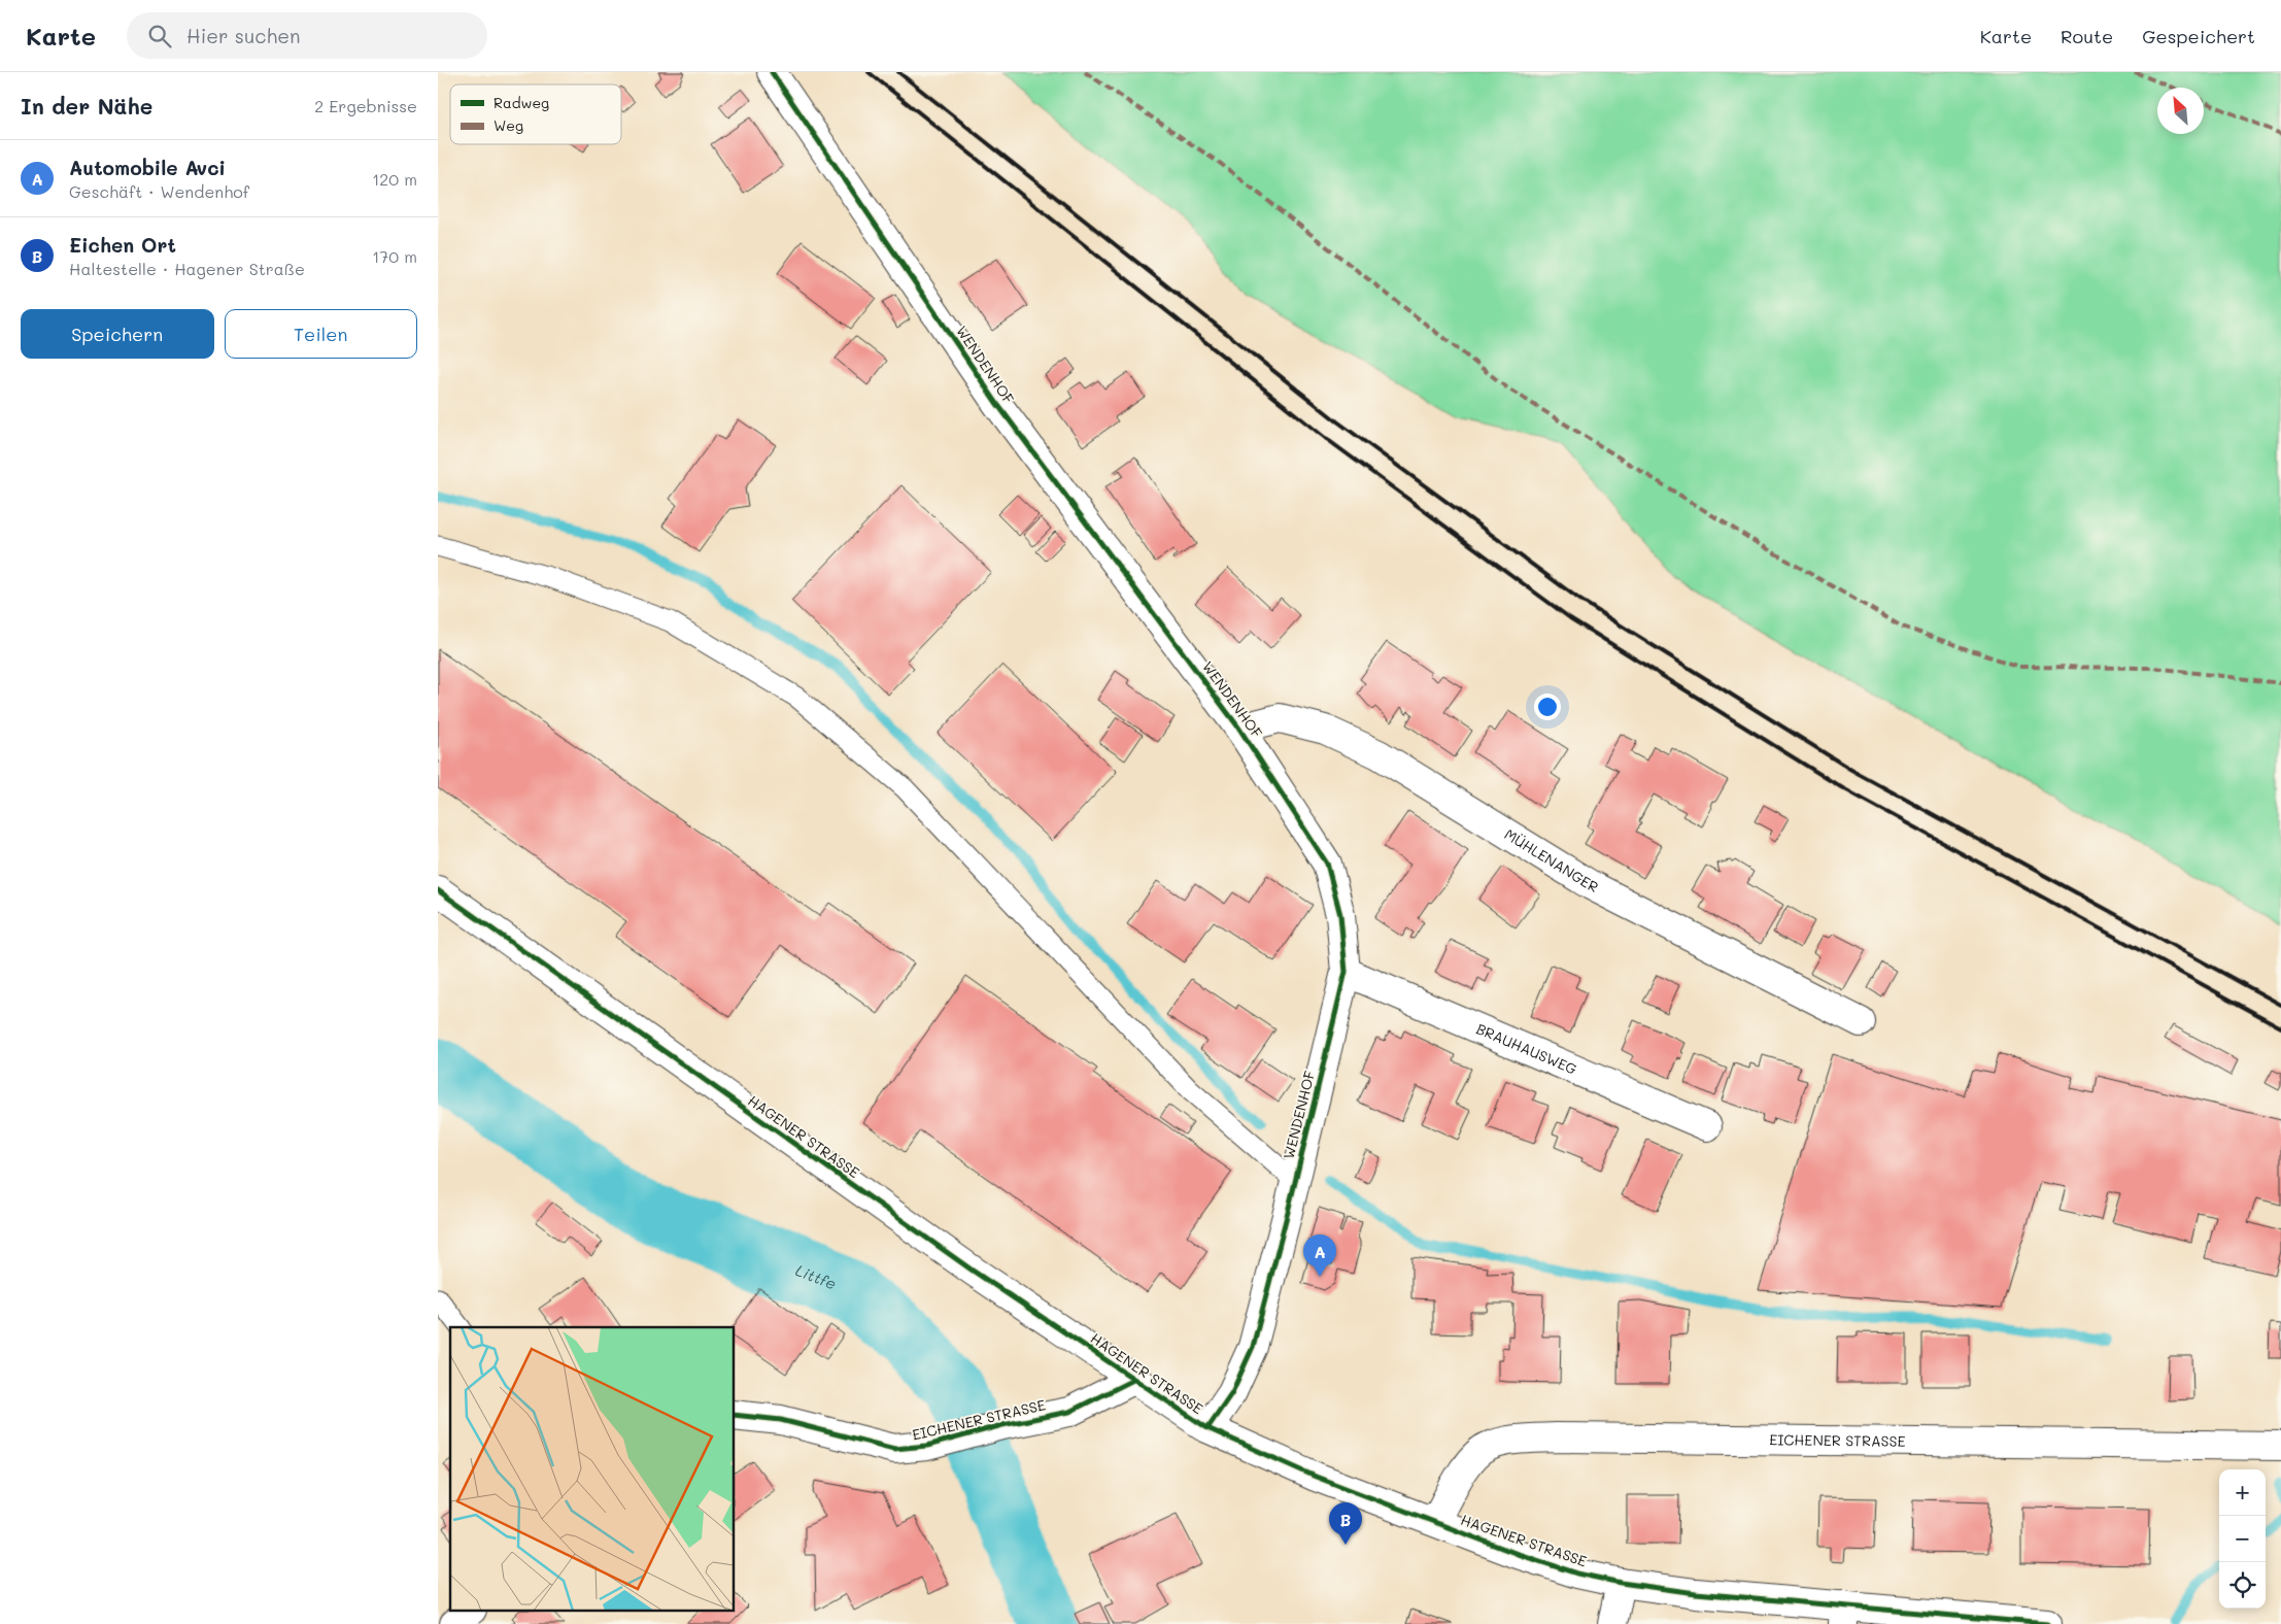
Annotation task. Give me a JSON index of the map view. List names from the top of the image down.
{
  "streets": {
    "street": [
      "WENDENHOF",
      "MÜHLENANGER",
      "BRAUHAUSWEG",
      "HAGENER STRASSE",
      "EICHENER STRASSE"
    ]
  },
  "crossings": [
    ["WENDENHOF", "MÜHLENANGER"],
    ["WENDENHOF", "BRAUHAUSWEG"],
    ["WENDENHOF", "HAGENER STRASSE"],
    ["HAGENER STRASSE", "EICHENER STRASSE"]
  ],
  "water": ["Littfe"],
  "legend": ["Radweg", "Weg"],
  "north": "top left",
  "page": {
    "header": "Karte",
    "search": "Hier suchen",
    "nav": ["Karte", "Route", "Gespeichert"],
    "heading": ["In der Nähe", "2 Ergebnisse"],
    "list": [
      {
        "mark": "A",
        "name": "Automobile Avci",
        "note": "Geschäft · Wendenhof",
        "value": "120 m"
      },
      {
        "mark": "B",
        "name": "Eichen Ort",
        "note": "Haltestelle · Hagener Straße",
        "value": "170 m"
      }
    ],
    "buttons": ["Speichern", "Teilen"],
    "pins": ["A", "B"],
    "map_buttons": ["+", "−"]
  }
}
